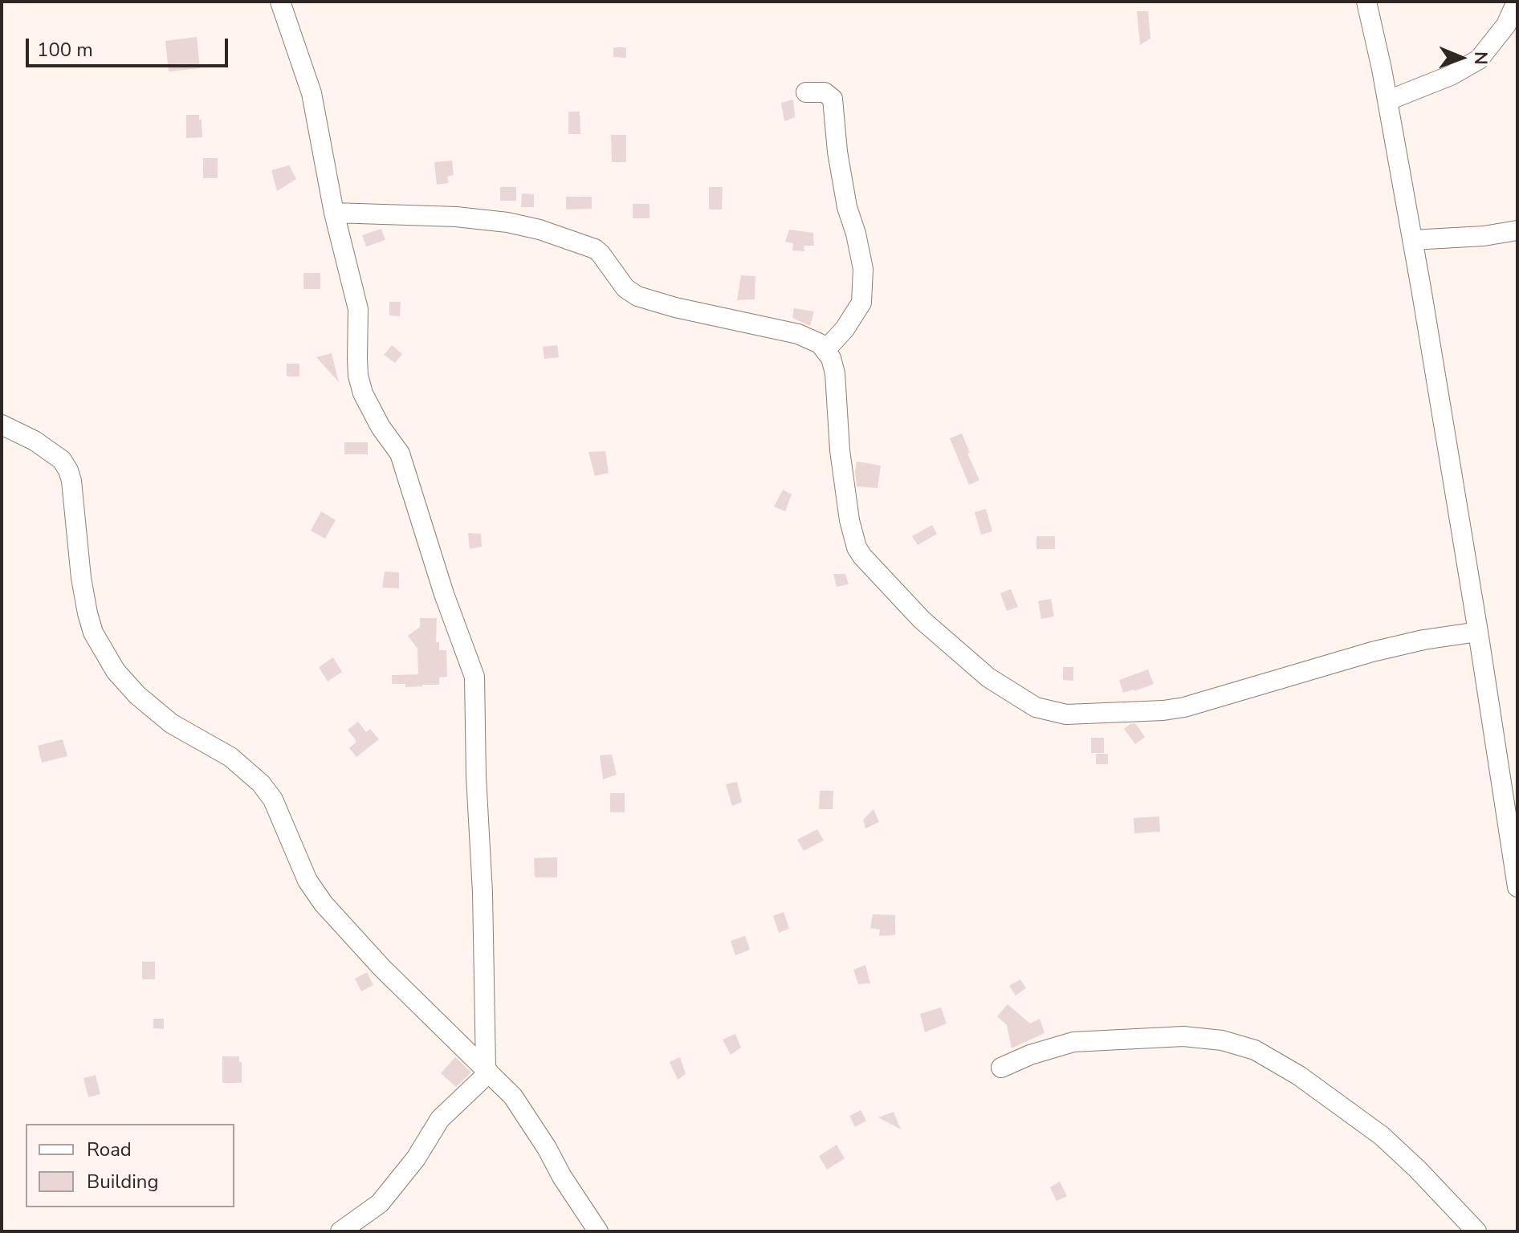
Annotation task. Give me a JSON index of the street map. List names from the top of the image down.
{
  "legend": ["Road", "Building"],
  "scale_bar": "100 m",
  "north": "right"
}
